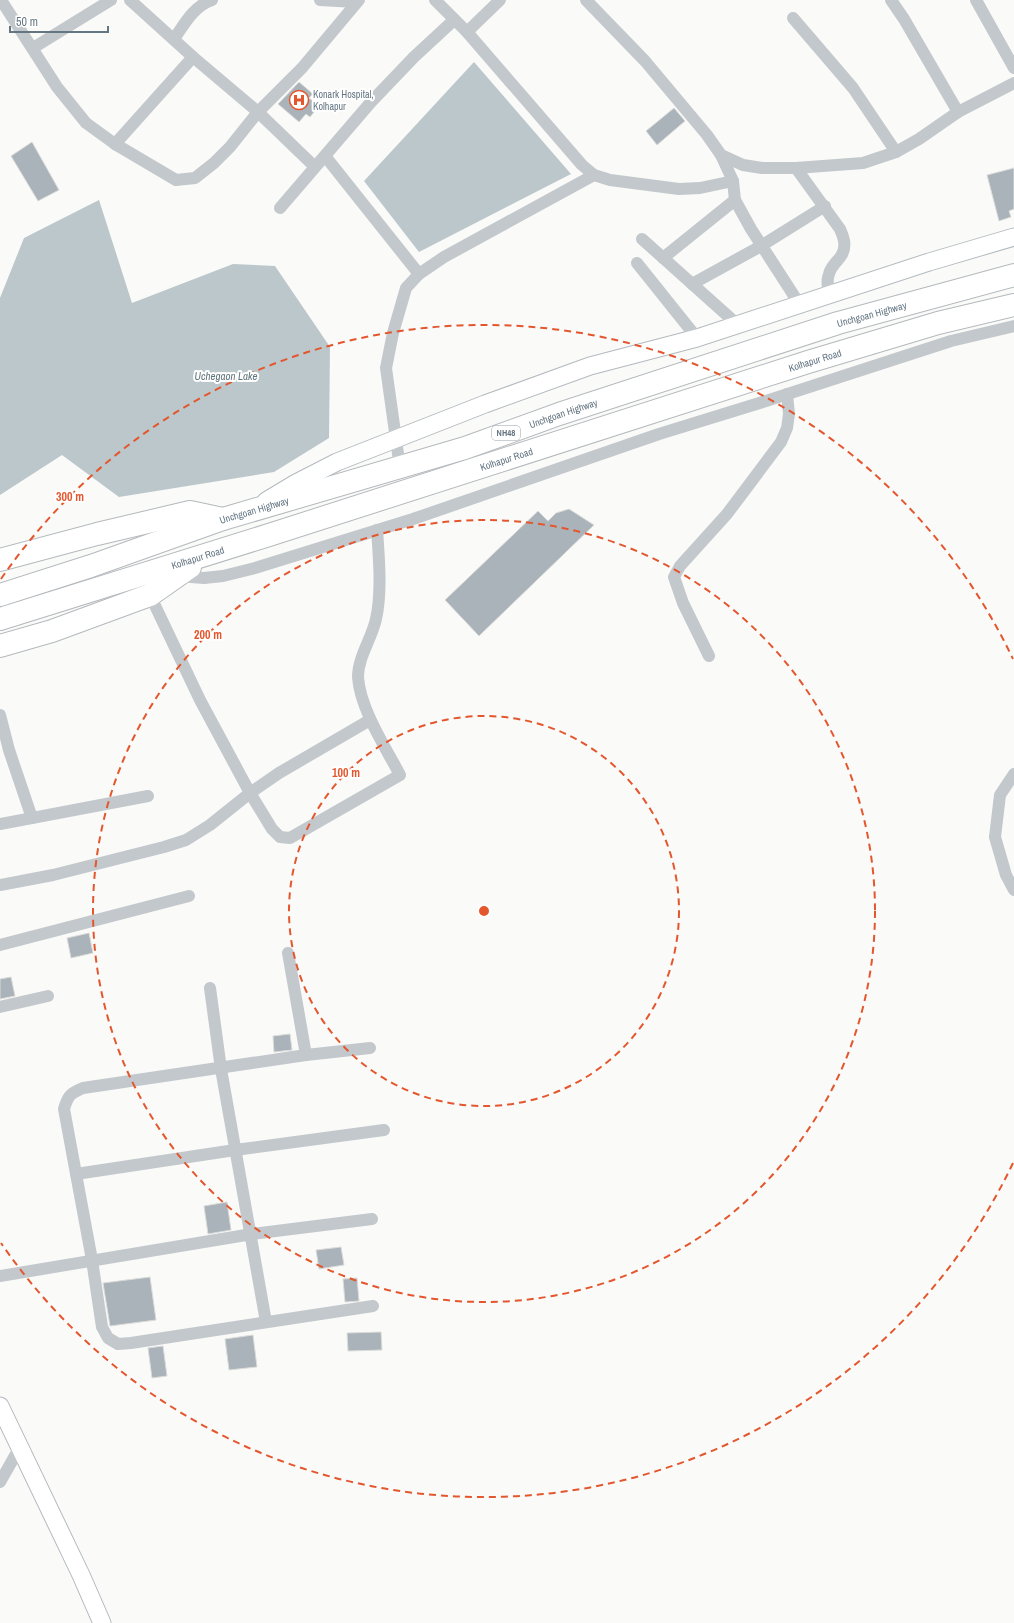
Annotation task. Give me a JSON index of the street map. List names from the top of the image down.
{
  "streets": {
    "highway": ["Unchgoan Highway", "Kolhapur Road", "NH48"]
  },
  "water": ["Uchegaon Lake"],
  "places": {
    "hospital": ["Konark Hospital, Kolhapur"]
  },
  "scale_bar": "50 m",
  "rings": ["300 m", "200 m", "100 m"]
}
